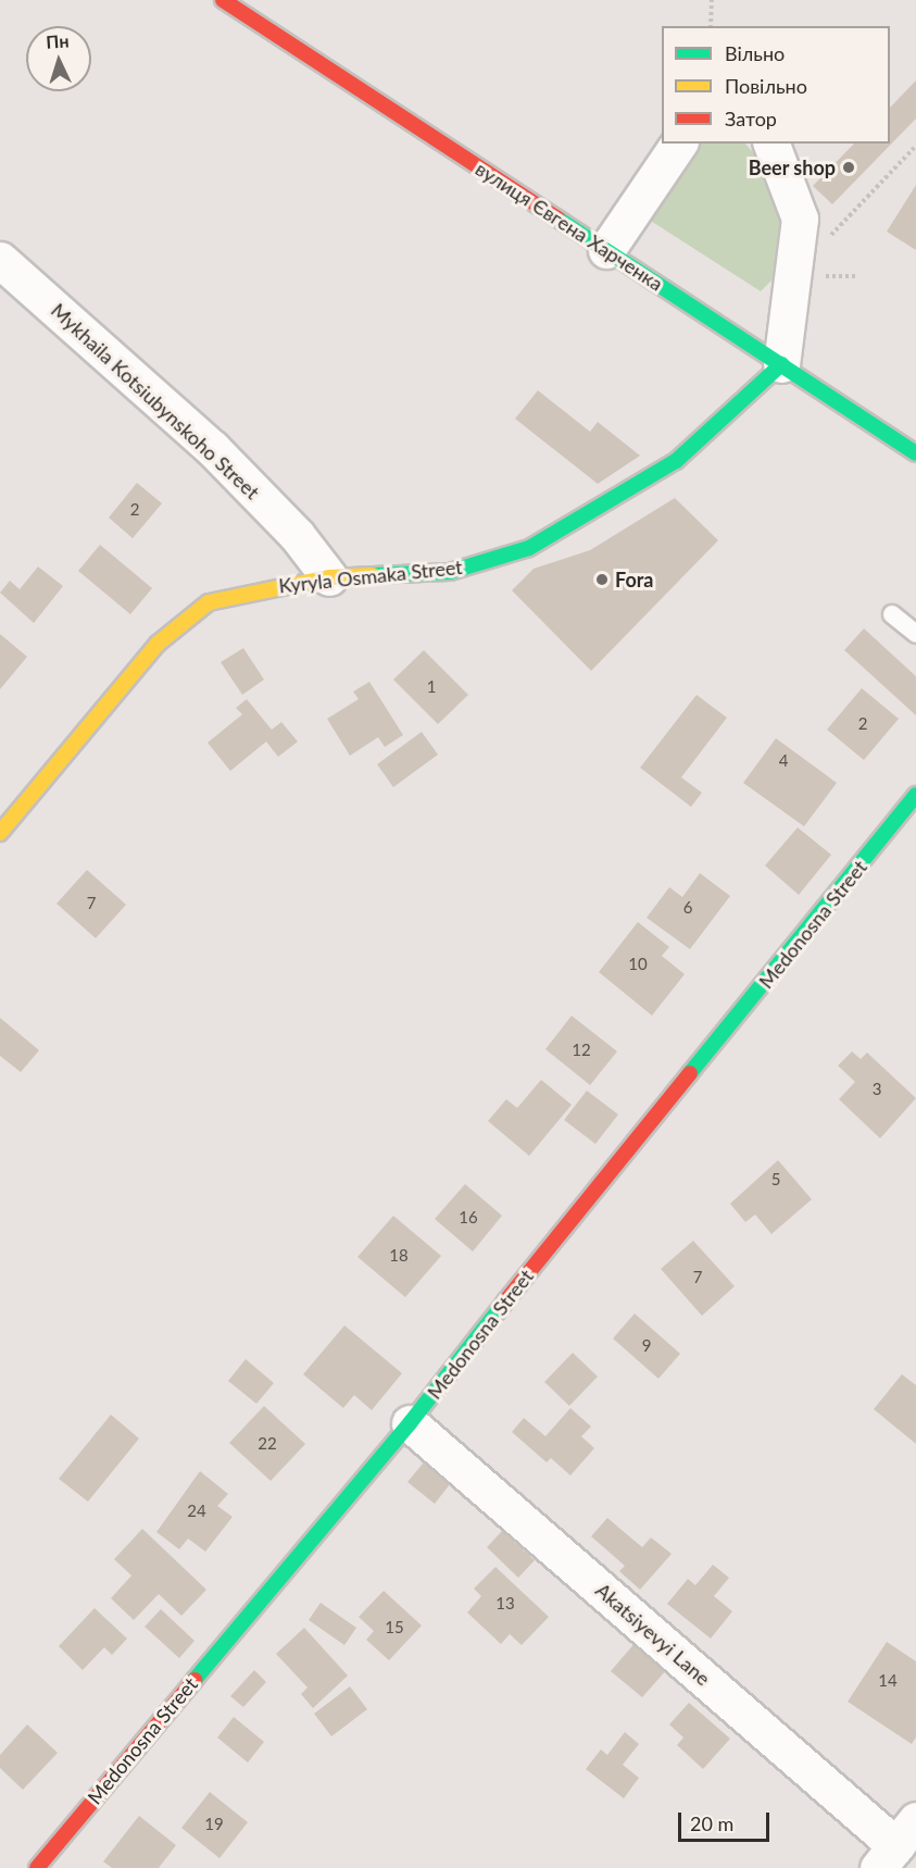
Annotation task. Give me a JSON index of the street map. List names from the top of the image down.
{
  "streets": {
    "street": [
      "вулиця Євгена Харченка",
      "Mykhaila Kotsiubynskoho Street",
      "Kyryla Osmaka Street",
      "Medonosna Street",
      "Akatsiyevyi Lane"
    ]
  },
  "crossings": [
    ["вулиця Євгена Харченка", "Kyryla Osmaka Street"],
    ["Mykhaila Kotsiubynskoho Street", "Kyryla Osmaka Street"],
    ["Medonosna Street", "Akatsiyevyi Lane"]
  ],
  "places": ["Beer shop", "Fora"],
  "house_numbers": [
    "2",
    "1",
    "2",
    "4",
    "7",
    "6",
    "10",
    "12",
    "3",
    "5",
    "16",
    "18",
    "7",
    "9",
    "22",
    "24",
    "13",
    "15",
    "14",
    "19"
  ],
  "legend": ["Вільно", "Повільно", "Затор"],
  "scale_bar": "20 m",
  "north": "top"
}
